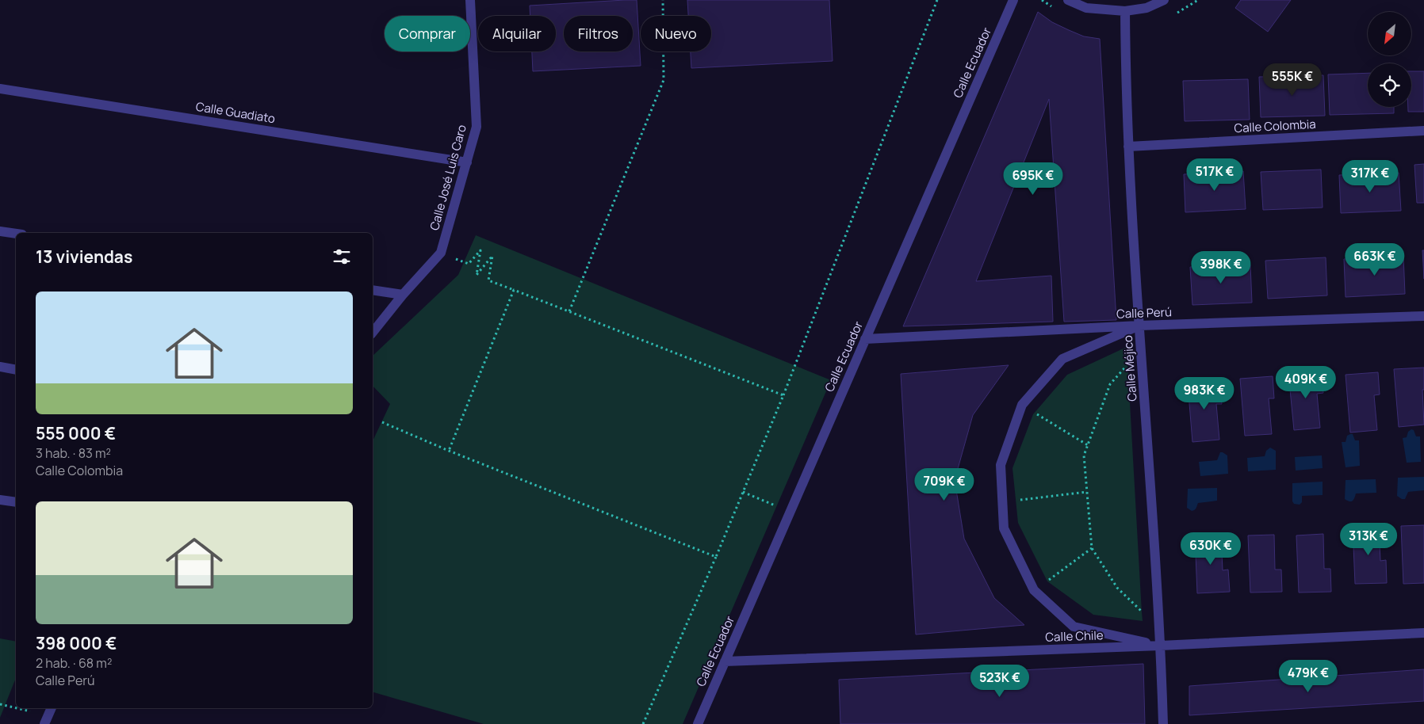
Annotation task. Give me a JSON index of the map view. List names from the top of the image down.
{
  "streets": {
    "street": [
      "Calle Ecuador",
      "Calle Guadiato",
      "Calle Colombia",
      "Calle José Luis Caro",
      "Calle Perú",
      "Calle Méjico",
      "Calle Chile"
    ]
  },
  "crossings": [
    ["Calle Ecuador", "Calle Perú"],
    ["Calle Ecuador", "Calle Chile"],
    ["Calle Guadiato", "Calle José Luis Caro"],
    ["Calle Colombia", "Calle Méjico"],
    ["Calle Perú", "Calle Méjico"],
    ["Calle Méjico", "Calle Chile"]
  ],
  "north": "bottom left",
  "page": {
    "chip": [
      "Comprar",
      "Alquilar",
      "Filtros",
      "Nuevo"
    ],
    "price": [
      "555K €",
      "517K €",
      "317K €",
      "695K €",
      "663K €",
      "398K €",
      "409K €",
      "983K €",
      "709K €",
      "313K €",
      "630K €",
      "479K €",
      "523K €"
    ],
    "heading": "13 viviendas",
    "list": [
      {
        "name": "555 000 €",
        "note": "3 hab. · 83 m² · Calle Colombia"
      },
      {
        "name": "398 000 €",
        "note": "2 hab. · 68 m² · Calle Perú"
      }
    ]
  }
}
